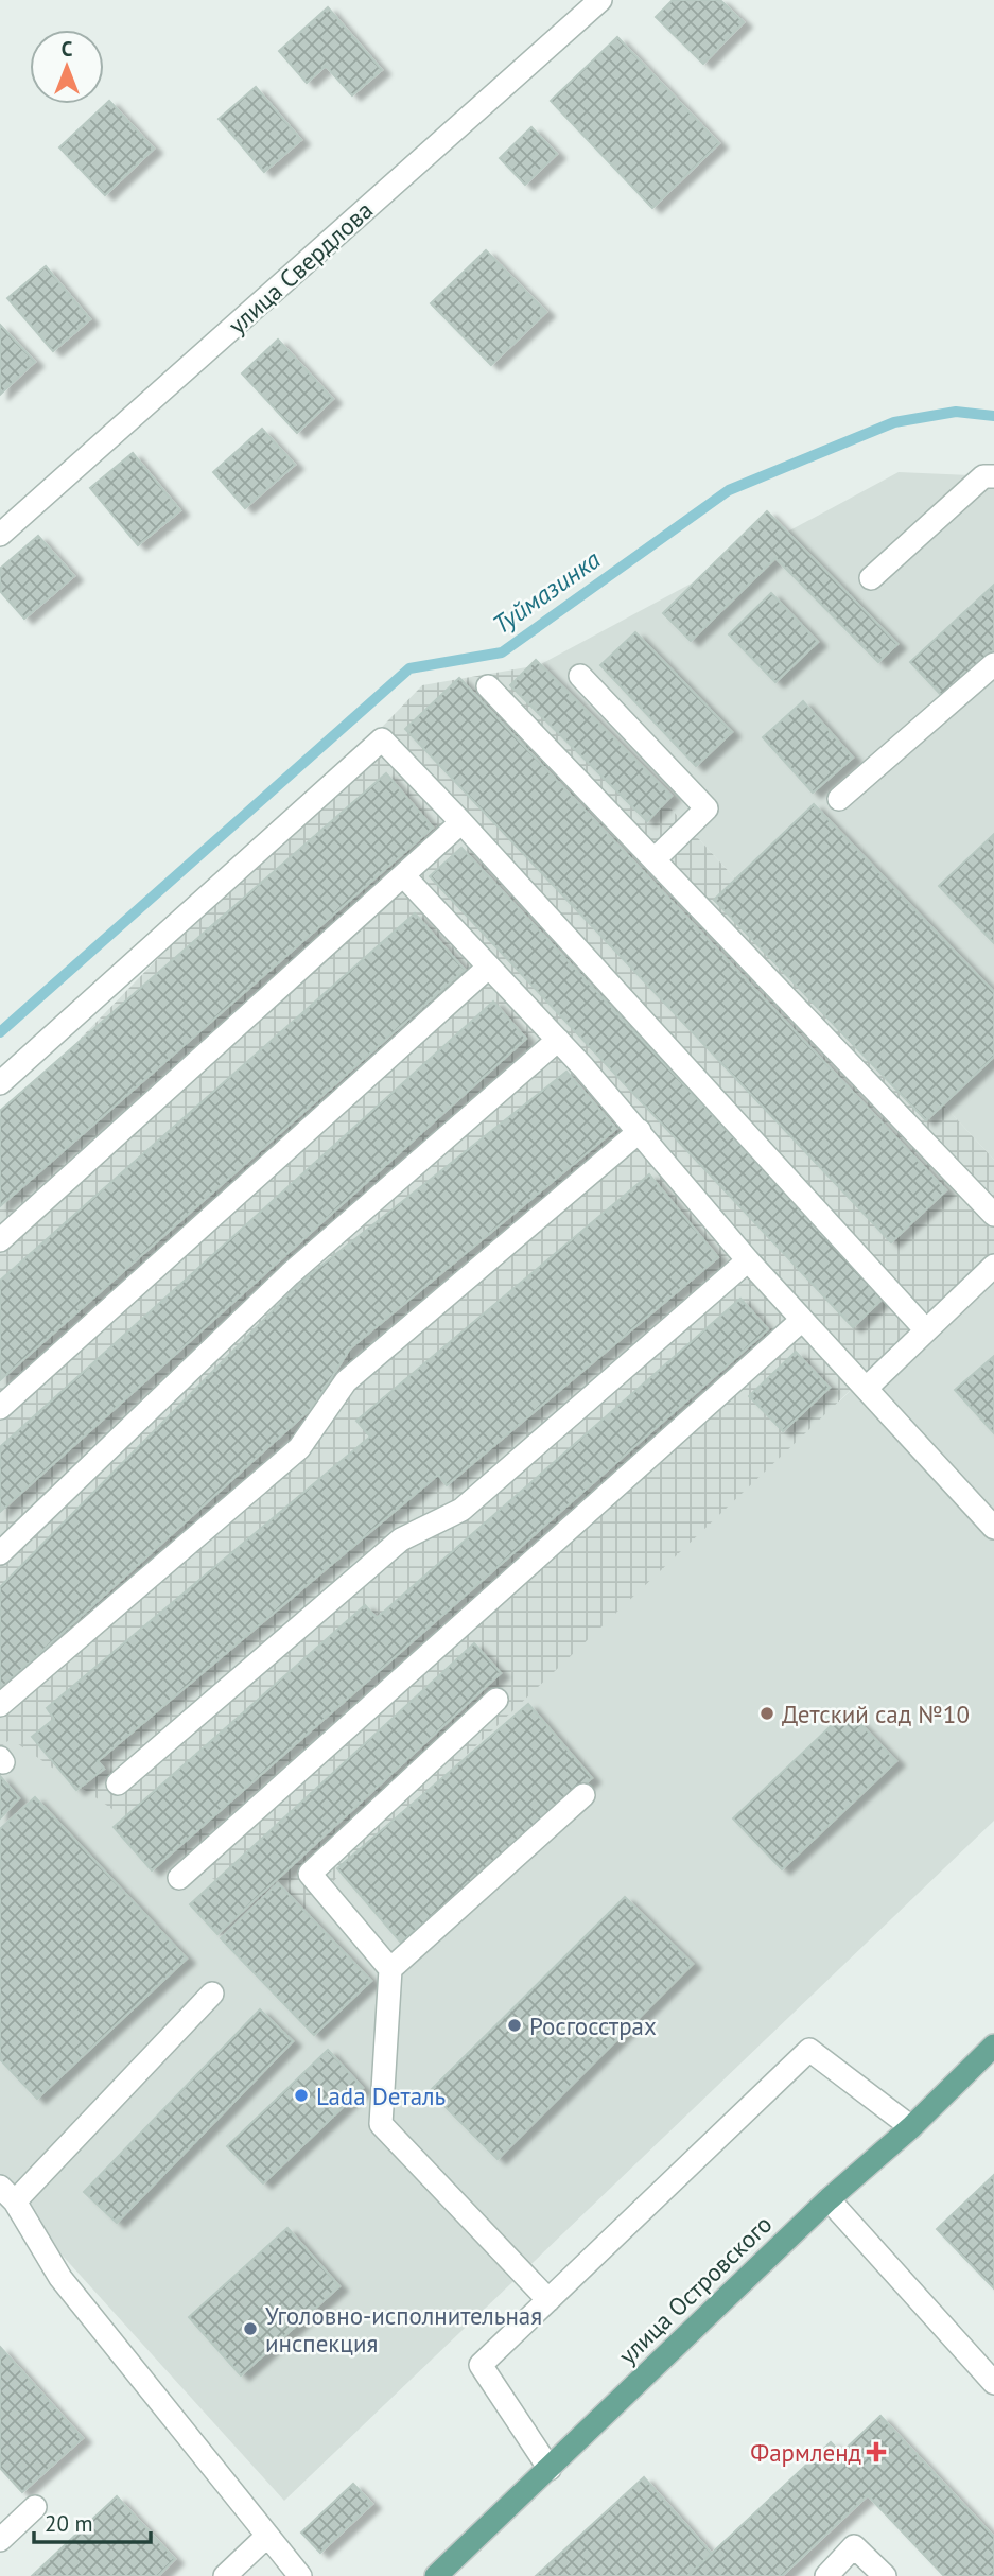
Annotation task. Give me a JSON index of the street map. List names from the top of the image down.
{
  "streets": {
    "main road": ["улица Островского"],
    "street": ["улица Свердлова"]
  },
  "water": ["Туймазинка"],
  "places": {
    "other": [
      "Детский сад №10",
      "Росгосстрах",
      "Lada Dеталь",
      "Уголовно-исполнительная инспекция"
    ],
    "health": ["Фармленд"]
  },
  "scale_bar": "20 m",
  "north": "top"
}
